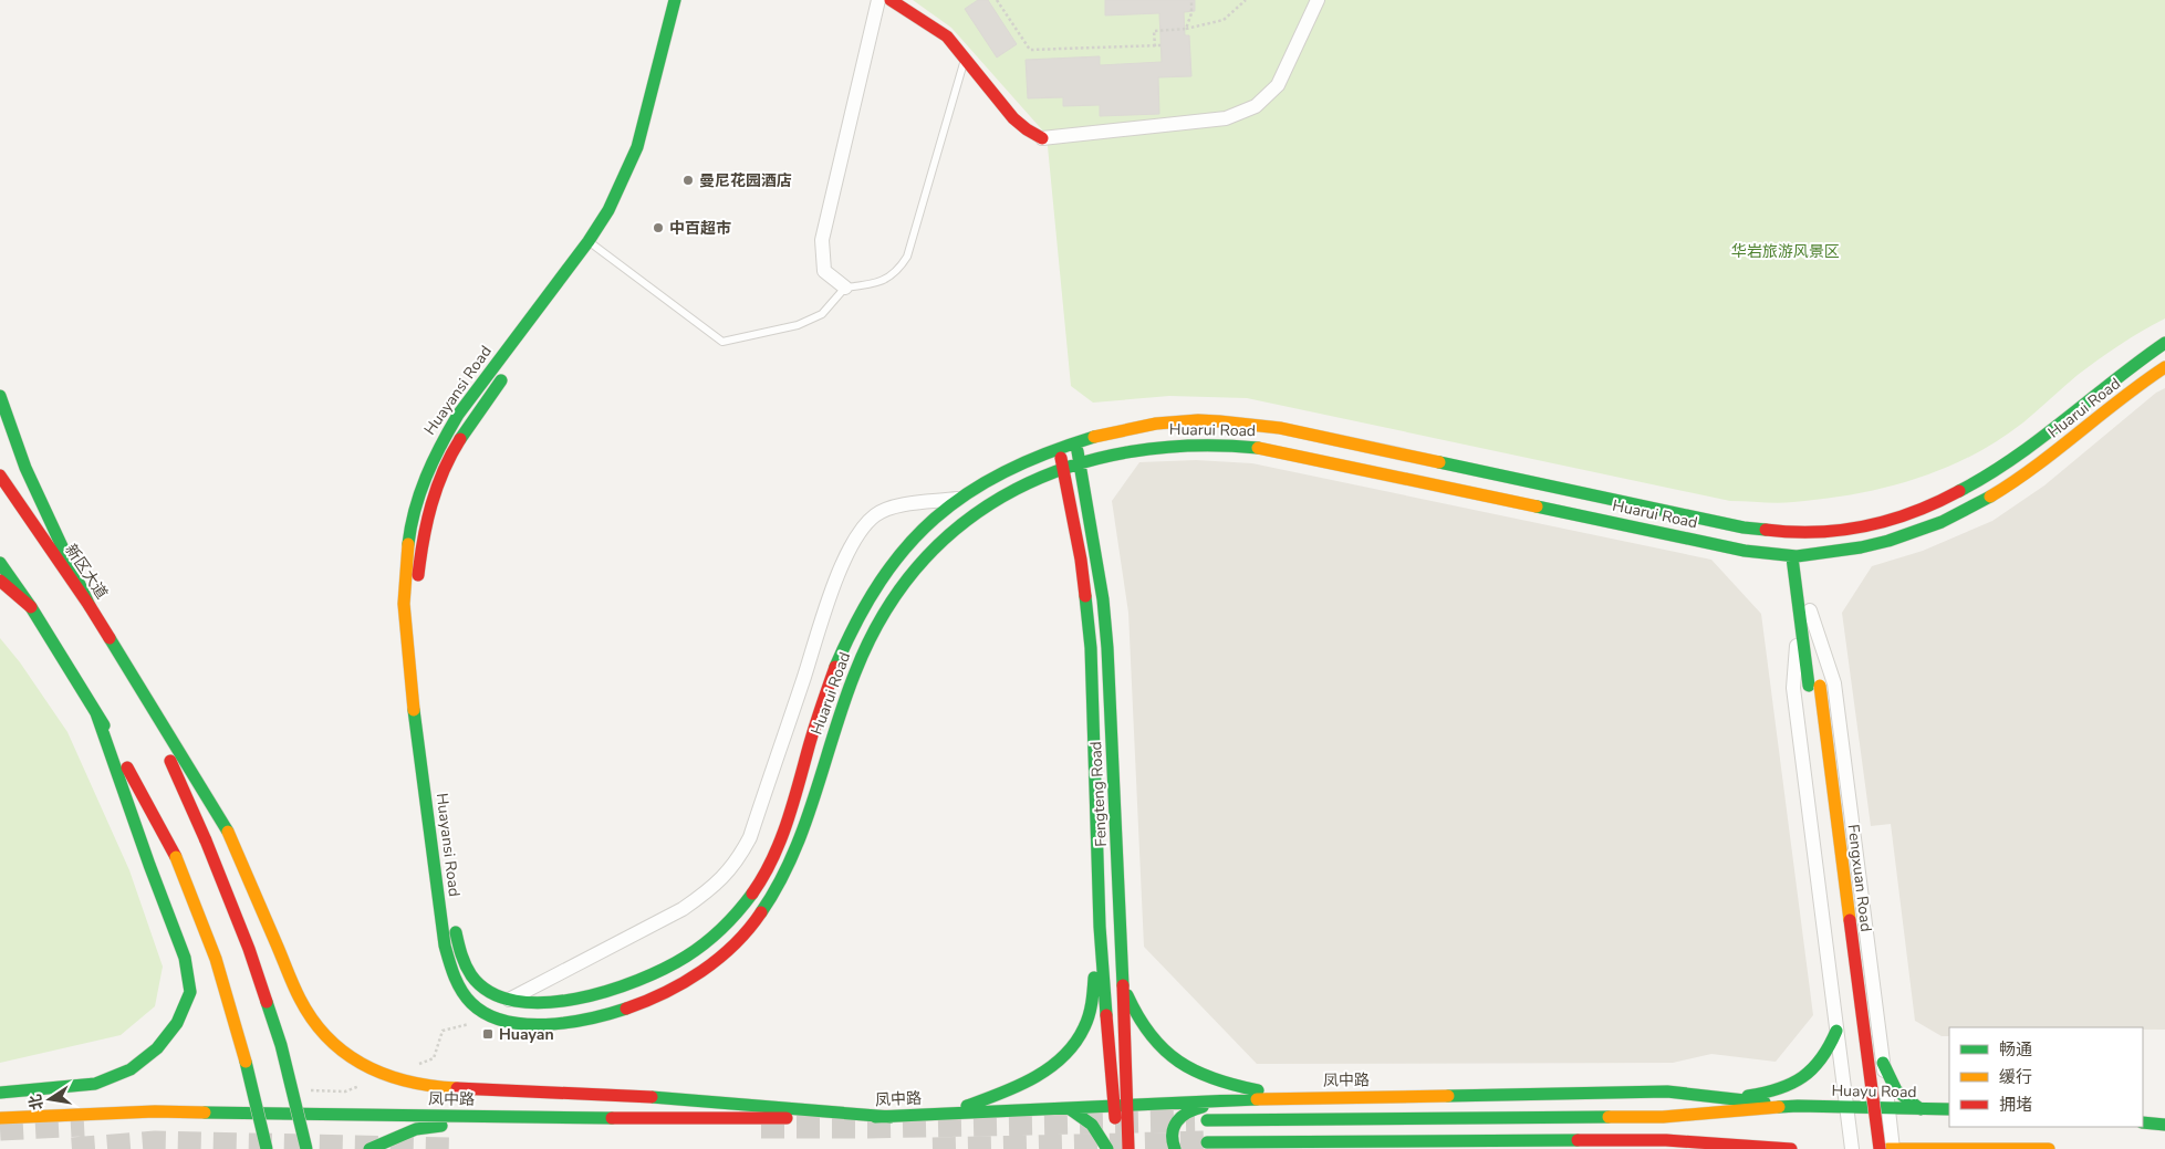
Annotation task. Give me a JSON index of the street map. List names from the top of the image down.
{
  "streets": {
    "main road": [
      "Huayansi Road",
      "Huarui Road",
      "新区大道",
      "Fengteng Road",
      "Fengxuan Road",
      "凤中路",
      "Huayu Road"
    ]
  },
  "crossings": [
    ["Huayansi Road", "Huarui Road"],
    ["Huarui Road", "Fengteng Road"],
    ["Huarui Road", "Fengxuan Road"],
    ["Fengteng Road", "凤中路"],
    ["Fengxuan Road", "Huayu Road"],
    ["凤中路", "Huayu Road"]
  ],
  "parks": ["华岩旅游风景区"],
  "places": {
    "other": ["曼尼花园酒店", "中百超市"],
    "transit": ["Huayan"]
  },
  "legend": ["畅通", "缓行", "拥堵"],
  "north": "left"
}
